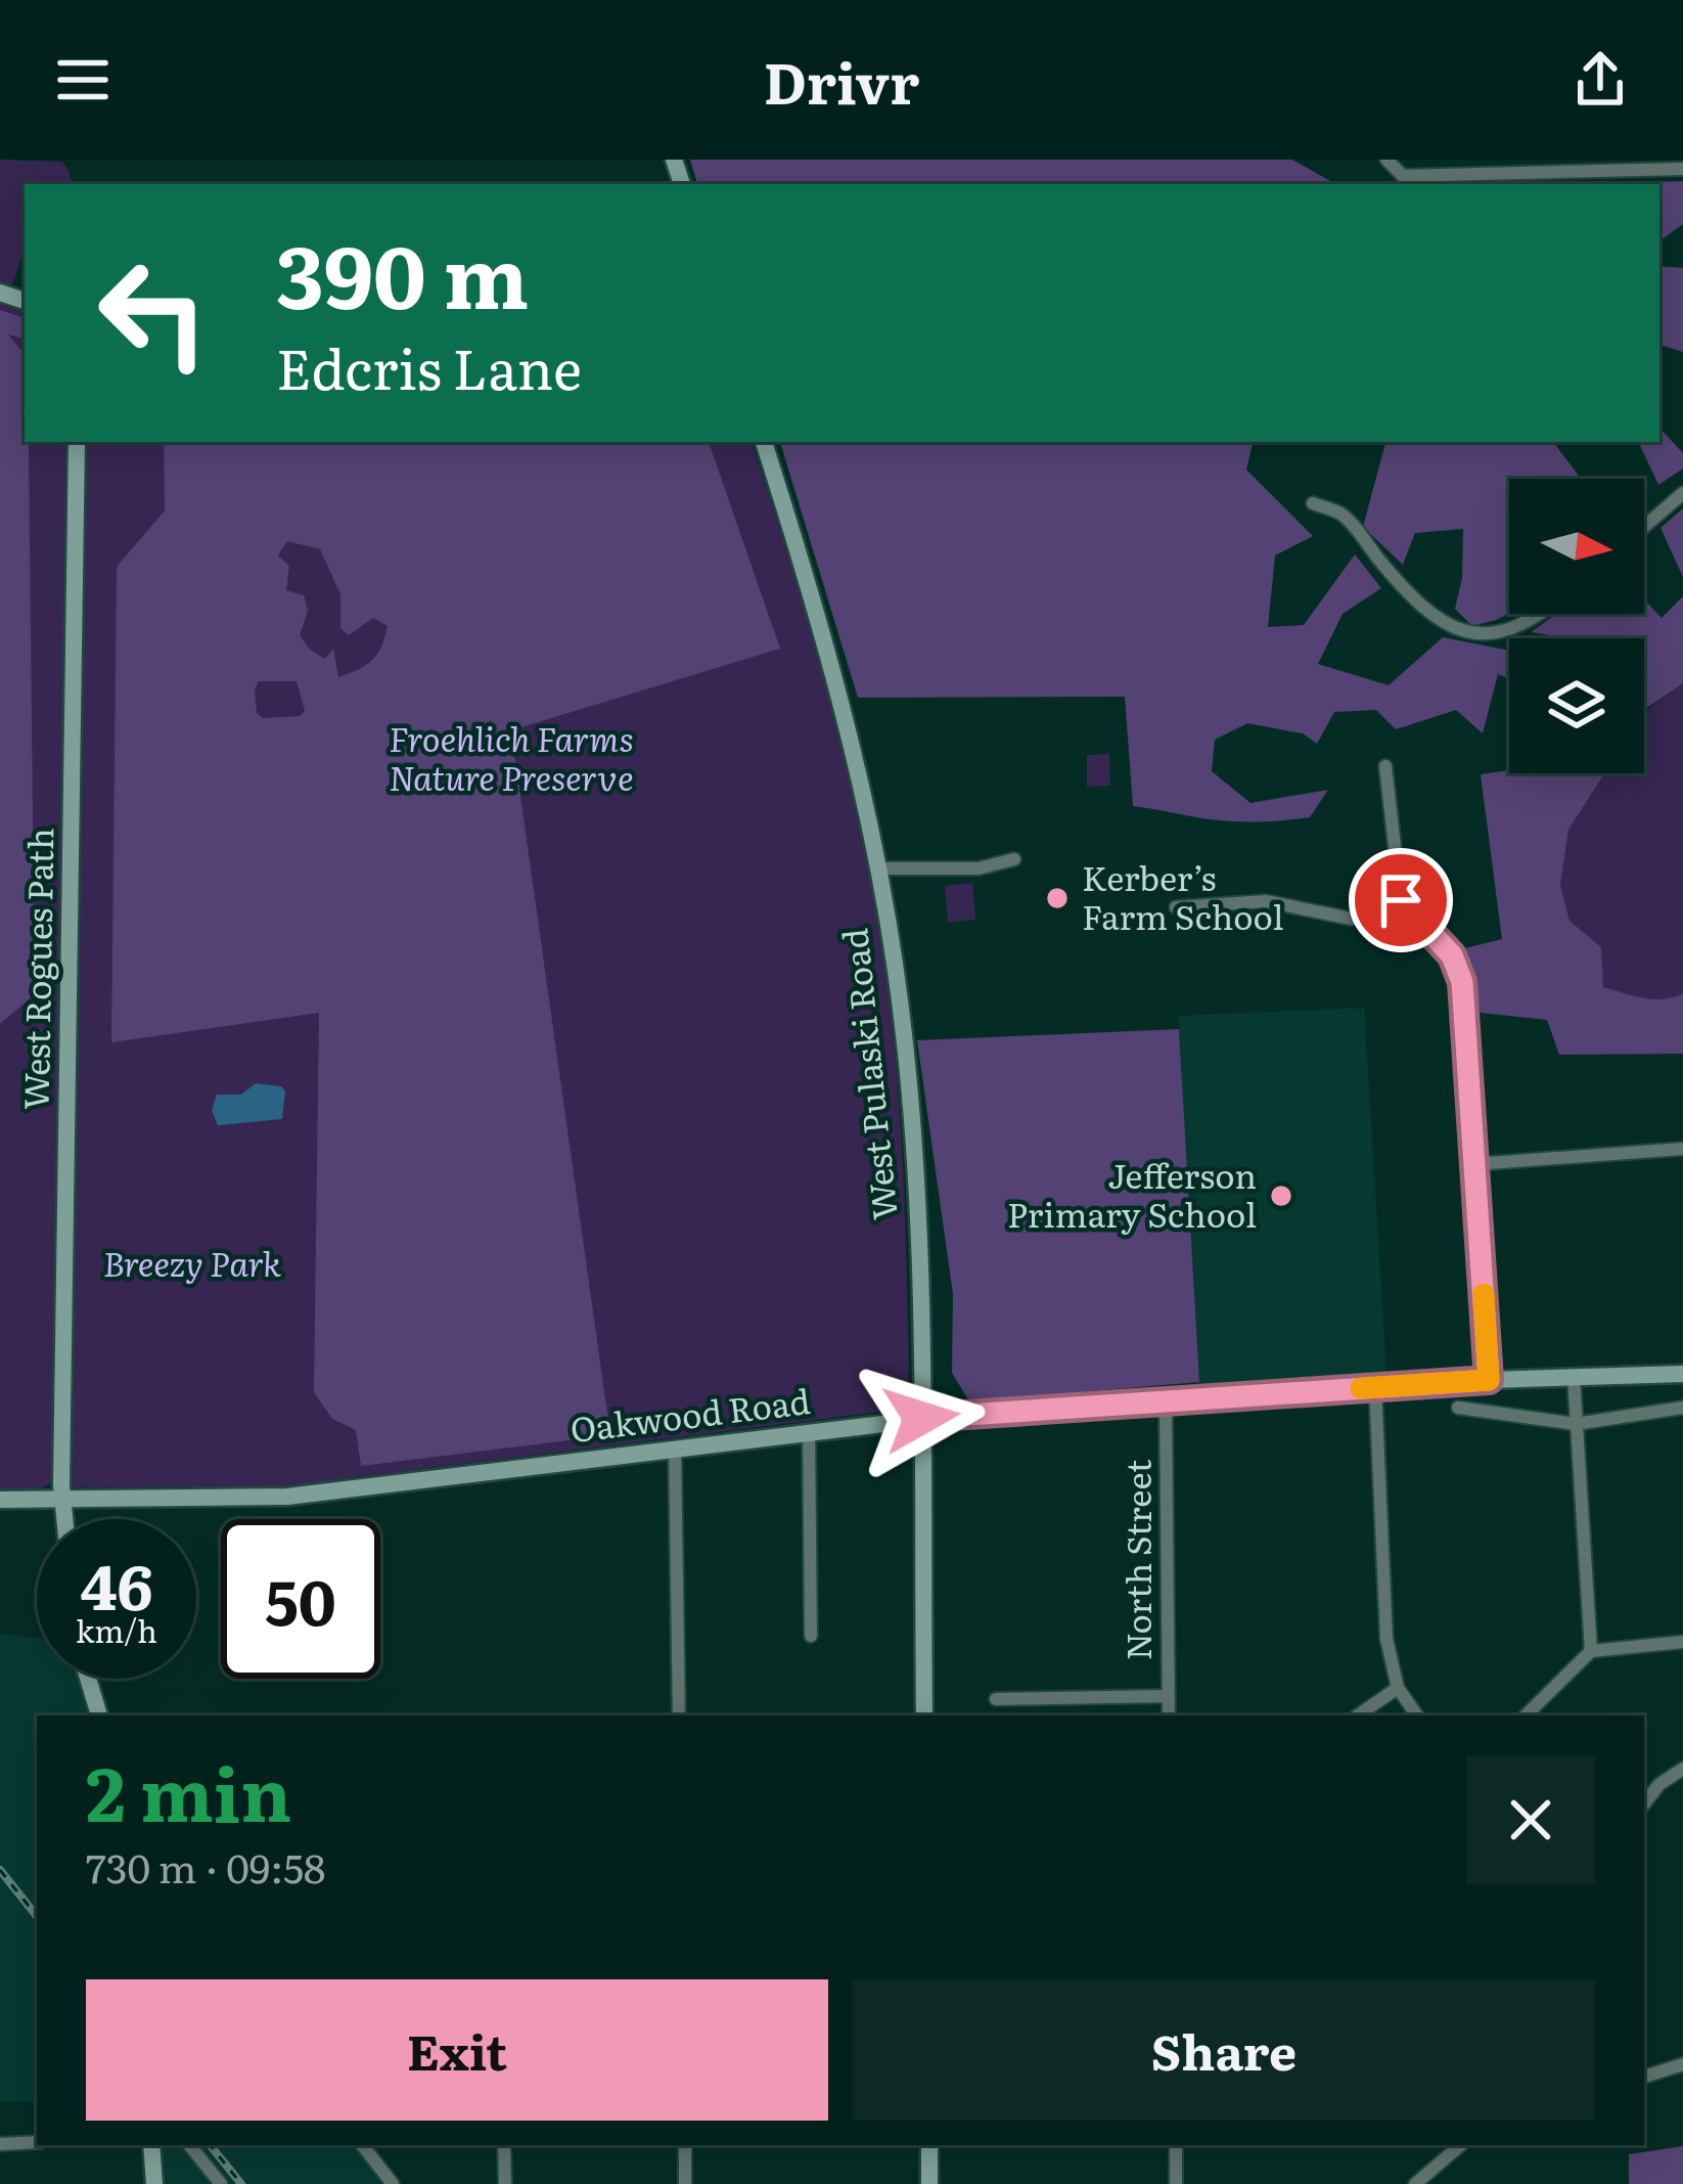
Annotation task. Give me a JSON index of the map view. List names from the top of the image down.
{
  "streets": {
    "main road": ["West Rogues Path", "West Pulaski Road", "Oakwood Road"],
    "street": ["North Street"]
  },
  "crossings": [
    ["West Rogues Path", "Oakwood Road"],
    ["West Pulaski Road", "Oakwood Road"],
    ["Oakwood Road", "North Street"]
  ],
  "parks": ["Froehlich Farms Nature Preserve", "Breezy Park"],
  "places": ["Kerber’s Farm School", "Jefferson Primary School"],
  "north": "right",
  "page": {
    "header": "Drivr",
    "turn": ["390 m", "Edcris Lane"],
    "speed": "46 km/h",
    "limit": "50",
    "heading": ["2 min", "730 m · 09:58"],
    "buttons": ["Exit", "Share"]
  }
}
